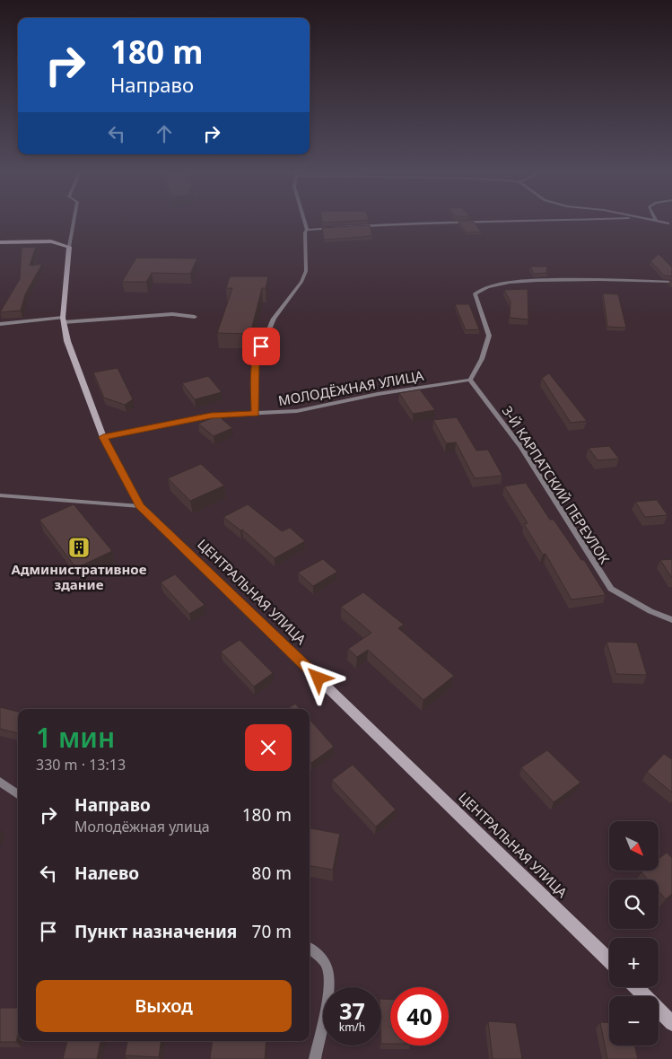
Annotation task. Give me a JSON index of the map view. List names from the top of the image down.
{
  "streets": {
    "street": ["ЦЕНТРАЛЬНАЯ УЛИЦА"],
    "lane": ["МОЛОДЁЖНАЯ УЛИЦА", "3-Й КАРПАТСКИЙ ПЕРЕУЛОК"]
  },
  "crossings": [
    ["МОЛОДЁЖНАЯ УЛИЦА", "3-Й КАРПАТСКИЙ ПЕРЕУЛОК"],
    ["МОЛОДЁЖНАЯ УЛИЦА", "ЦЕНТРАЛЬНАЯ УЛИЦА"]
  ],
  "places": {
    "building": ["Административное здание"]
  },
  "north": "bottom right",
  "page": {
    "turn": ["180 m", "Направо"],
    "heading": ["1 мин", "330 m · 13:13"],
    "list": [
      {
        "name": "Направо",
        "note": "Молодёжная улица",
        "value": "180 m"
      },
      {
        "name": "Налево",
        "value": "80 m"
      },
      {
        "name": "Пункт назначения",
        "value": "70 m"
      }
    ],
    "map_buttons": ["+", "−"],
    "buttons": "Выход",
    "speed": "37 km/h",
    "limit": "40"
  }
}
